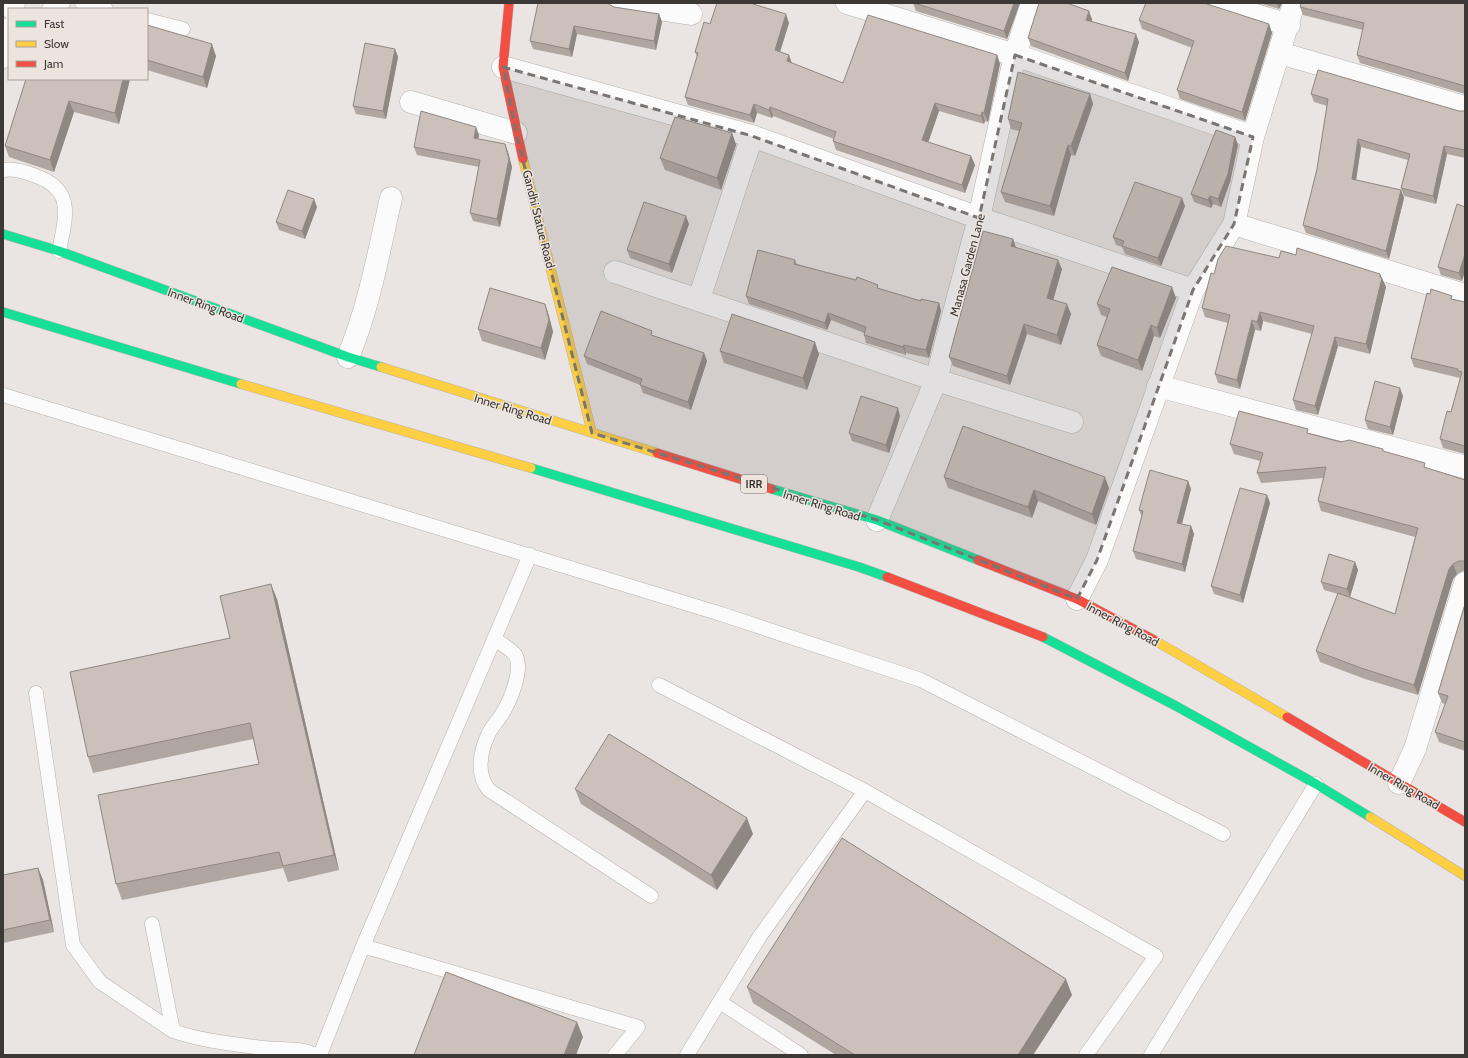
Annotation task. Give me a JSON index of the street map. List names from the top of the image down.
{
  "streets": {
    "main road": ["Gandhi Statue Road", "Inner Ring Road", "IRR"],
    "street": ["Manasa Garden Lane"]
  },
  "crossings": [
    ["Gandhi Statue Road", "Inner Ring Road"],
    ["Manasa Garden Lane", "Inner Ring Road"]
  ],
  "legend": ["Fast", "Slow", "Jam"]
}
